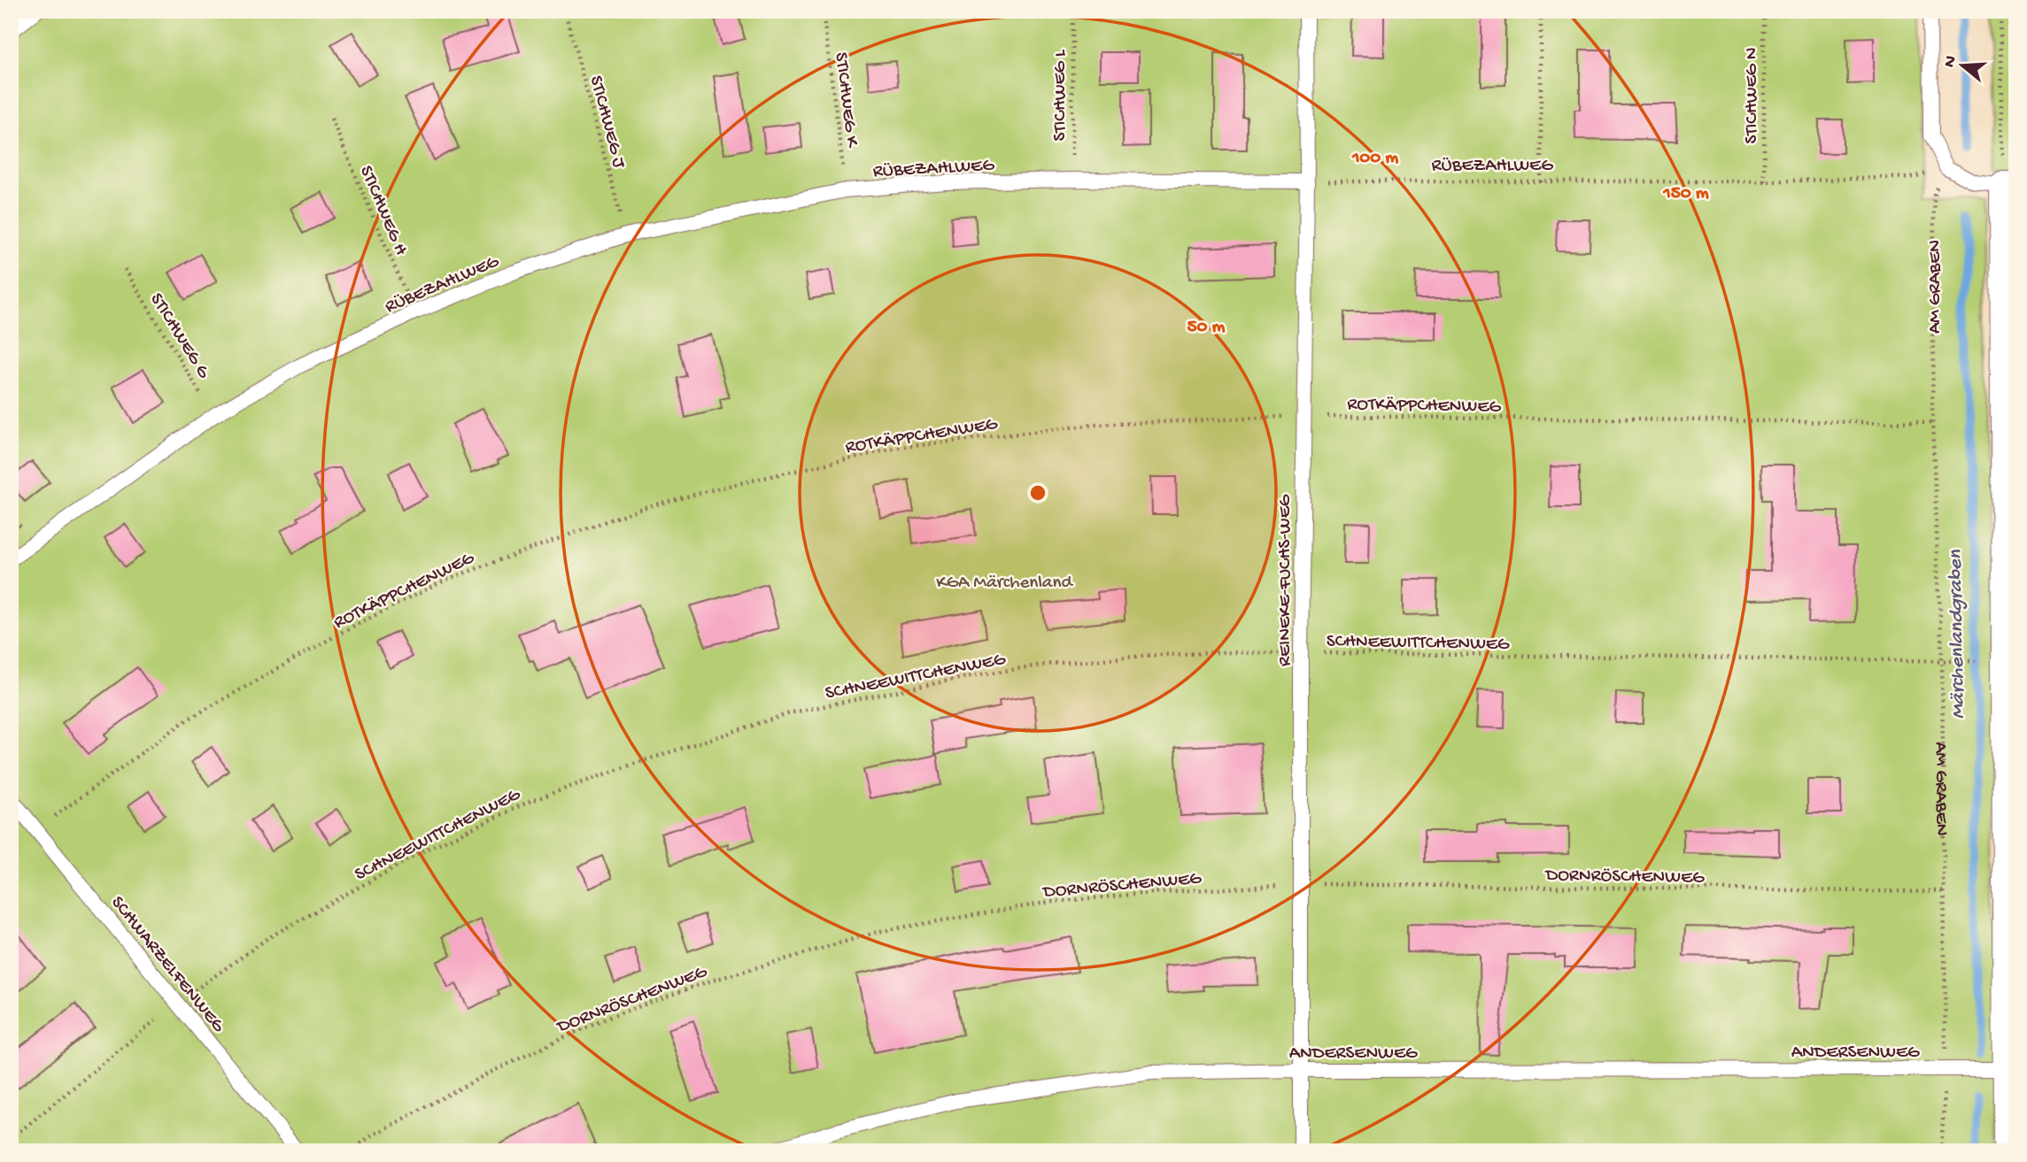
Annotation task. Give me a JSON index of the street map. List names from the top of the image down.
{
  "streets": {
    "lane": [
      "RÜBEZAHLWEG",
      "REINEKE-FUCHS-WEG",
      "SCHWARZELFENWEG",
      "ANDERSENWEG"
    ],
    "path": [
      "STICHWEG L",
      "STICHWEG N",
      "STICHWEG K",
      "STICHWEG J",
      "STICHWEG H",
      "AM GRABEN",
      "STICHWEG G",
      "ROTKÄPPCHENWEG",
      "SCHNEEWITTCHENWEG",
      "DORNRÖSCHENWEG"
    ]
  },
  "crossings": [
    ["STICHWEG L", "RÜBEZAHLWEG"],
    ["STICHWEG N", "RÜBEZAHLWEG"],
    ["STICHWEG K", "RÜBEZAHLWEG"],
    ["STICHWEG J", "RÜBEZAHLWEG"],
    ["RÜBEZAHLWEG", "STICHWEG H"],
    ["RÜBEZAHLWEG", "AM GRABEN"],
    ["RÜBEZAHLWEG", "STICHWEG G"],
    ["RÜBEZAHLWEG", "REINEKE-FUCHS-WEG"],
    ["AM GRABEN", "ROTKÄPPCHENWEG"],
    ["AM GRABEN", "SCHNEEWITTCHENWEG"],
    ["AM GRABEN", "DORNRÖSCHENWEG"],
    ["AM GRABEN", "ANDERSENWEG"],
    ["ROTKÄPPCHENWEG", "REINEKE-FUCHS-WEG"],
    ["ROTKÄPPCHENWEG", "SCHWARZELFENWEG"],
    ["REINEKE-FUCHS-WEG", "SCHNEEWITTCHENWEG"],
    ["REINEKE-FUCHS-WEG", "DORNRÖSCHENWEG"],
    ["REINEKE-FUCHS-WEG", "ANDERSENWEG"],
    ["SCHNEEWITTCHENWEG", "SCHWARZELFENWEG"]
  ],
  "water": ["Märchenlandgraben"],
  "parks": ["KGA Märchenland"],
  "north": "left",
  "rings": ["100 m", "150 m", "50 m"]
}
